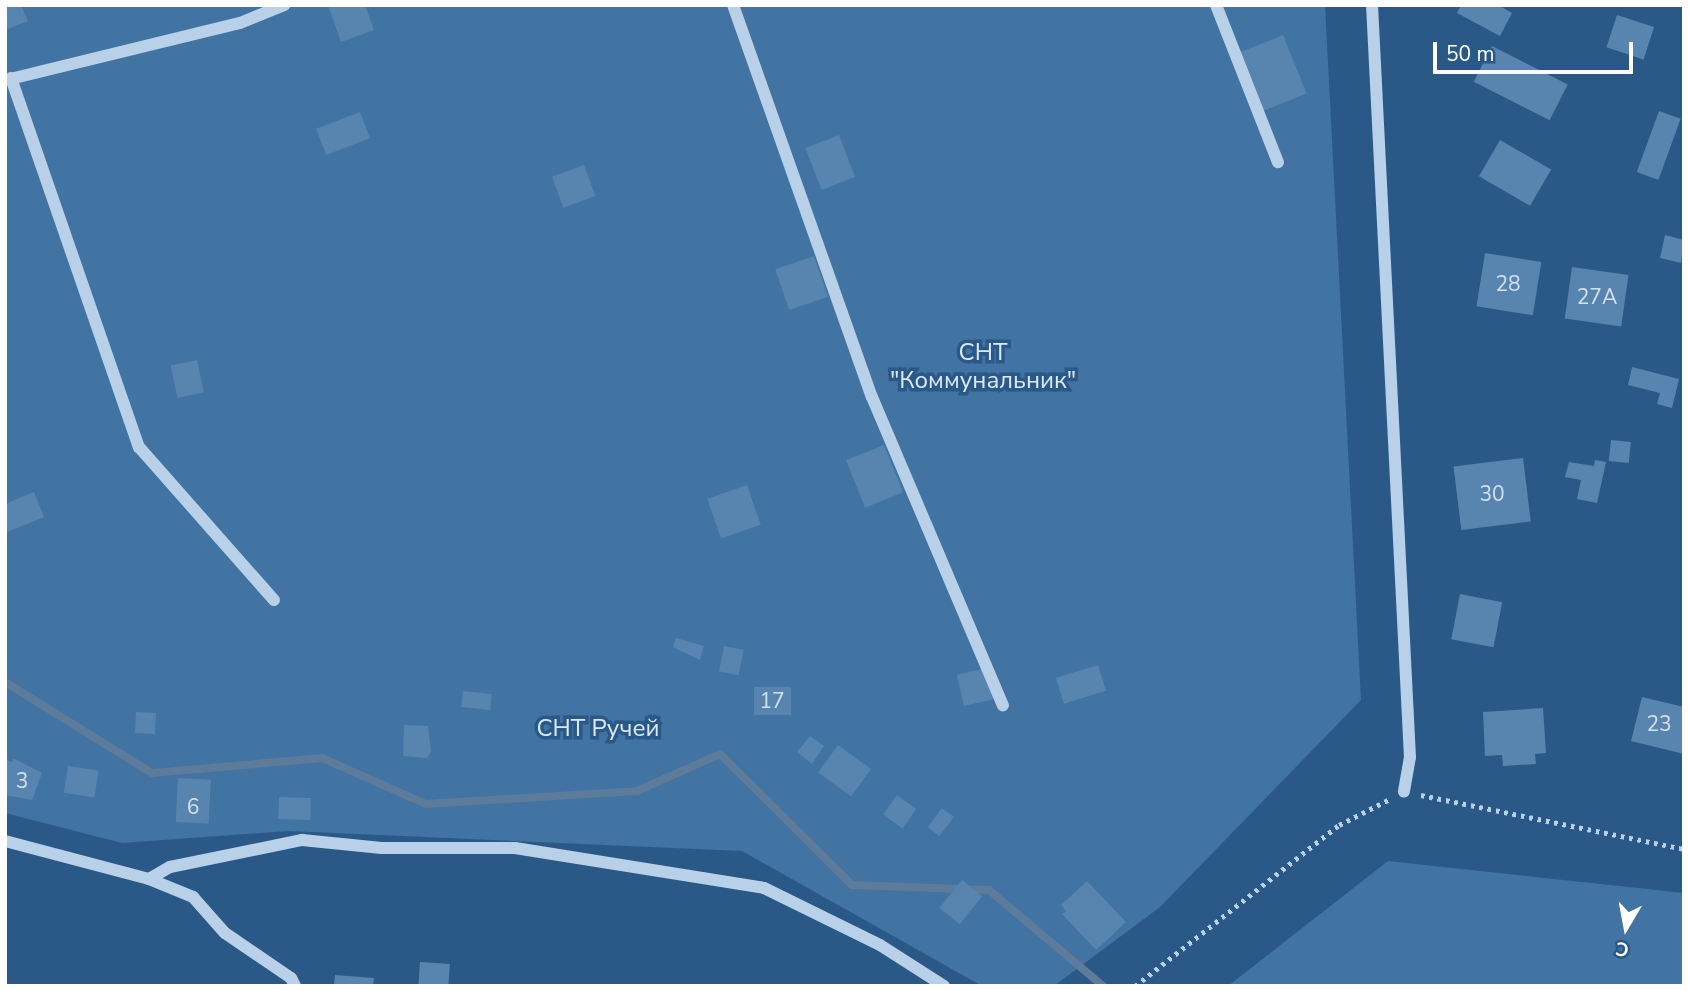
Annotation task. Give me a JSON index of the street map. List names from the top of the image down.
{
  "parks": ["СНТ \"Коммунальник\"", "СНТ Ручей"],
  "house_numbers": [
    "28",
    "27А",
    "30",
    "17",
    "23",
    "3",
    "6"
  ],
  "scale_bar": "50 m",
  "north": "bottom"
}
